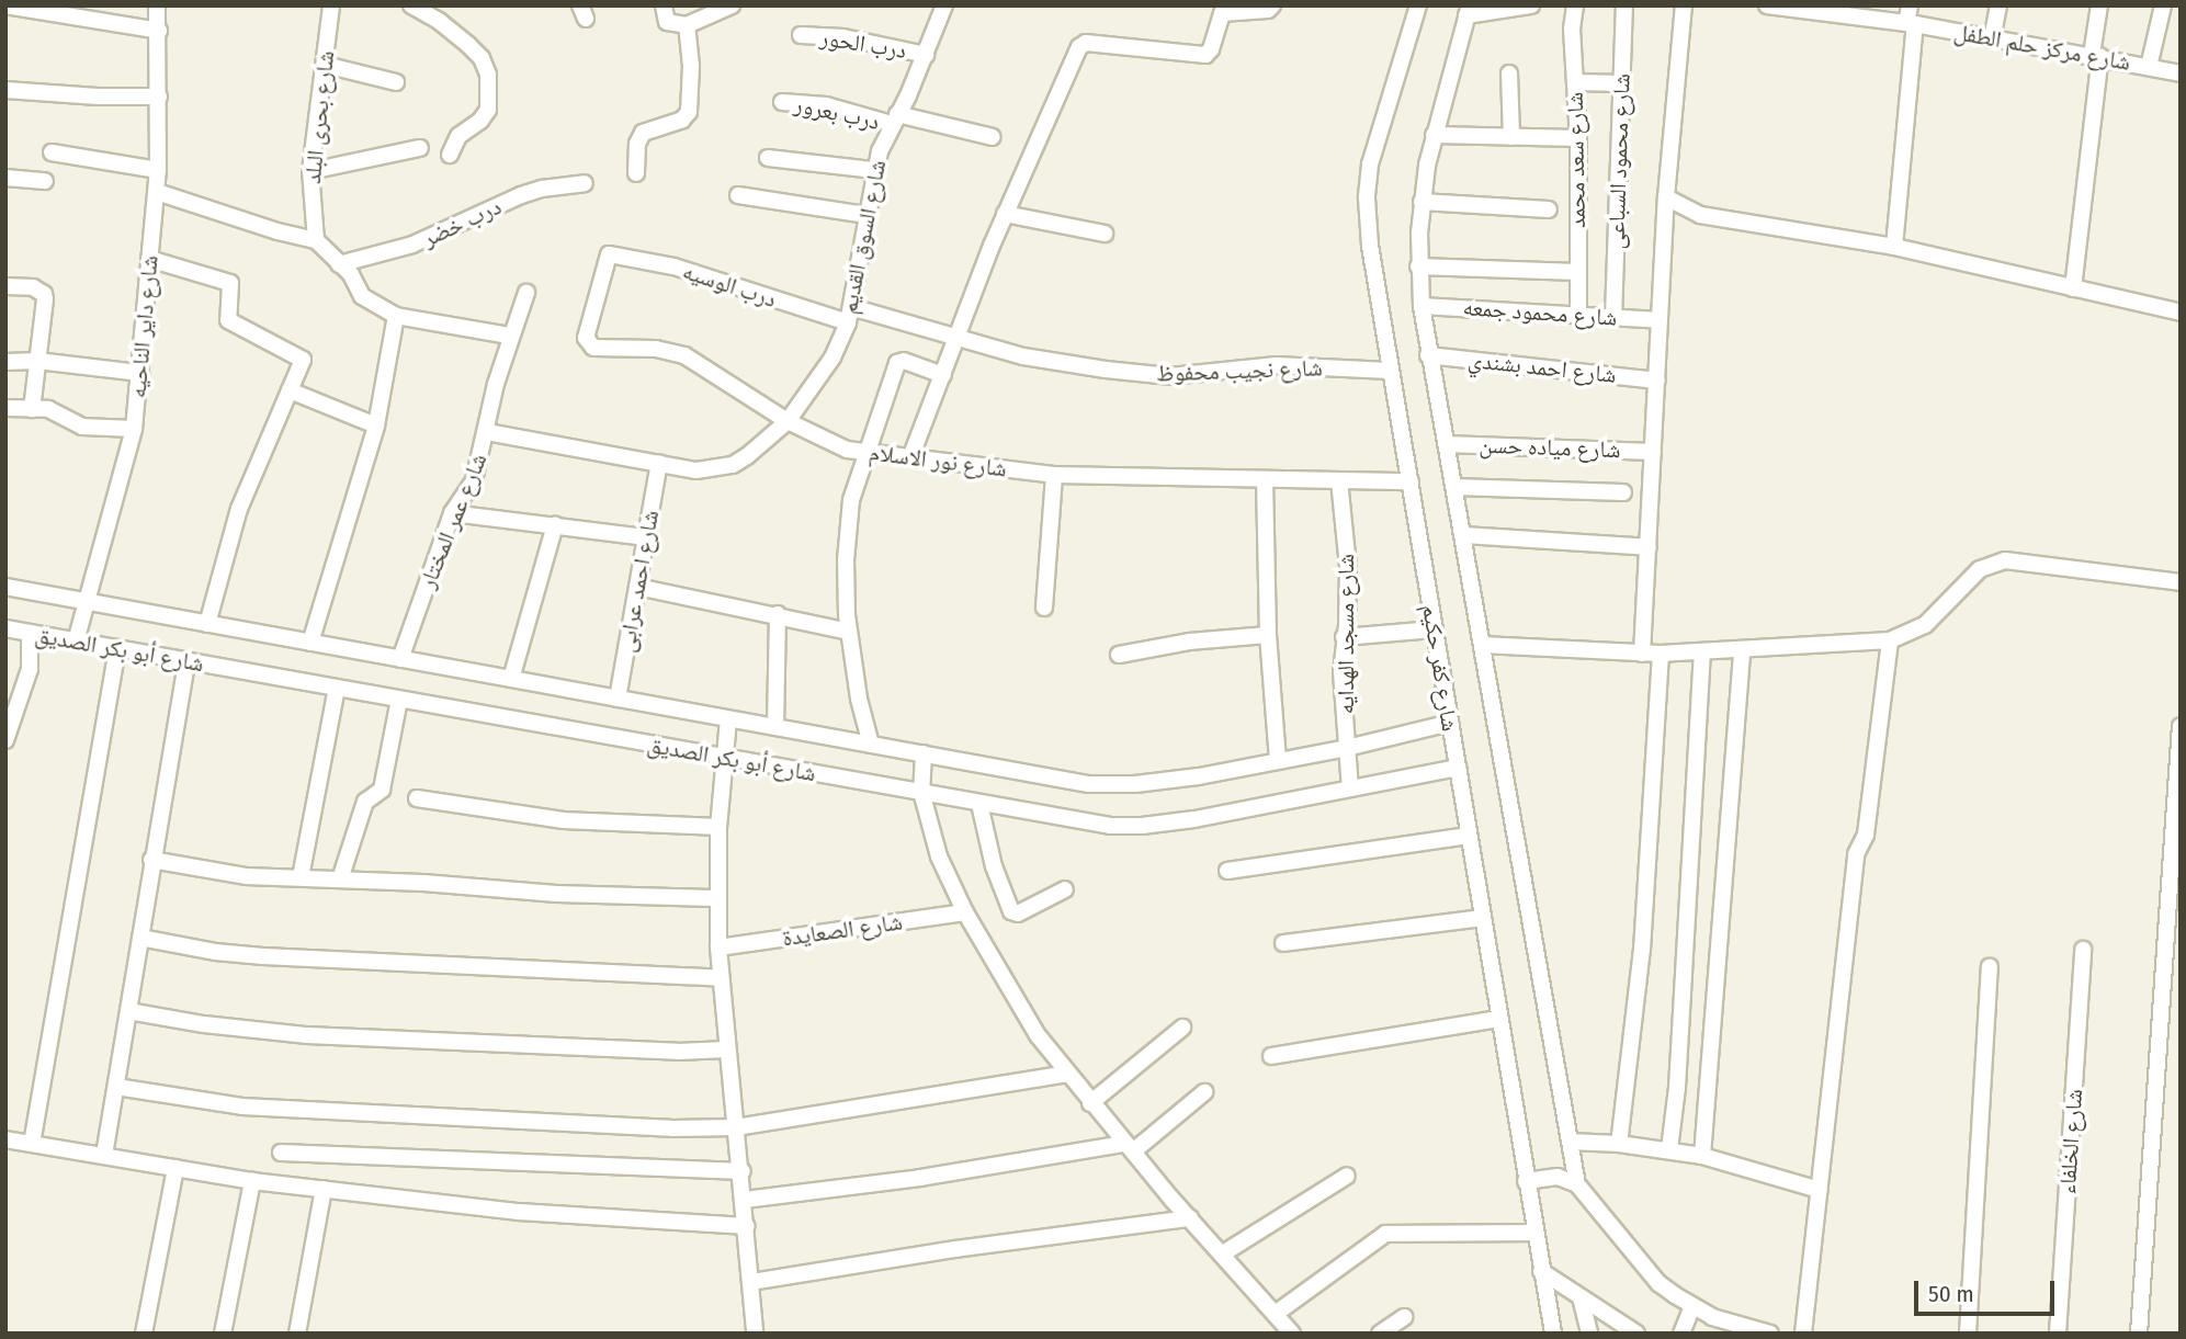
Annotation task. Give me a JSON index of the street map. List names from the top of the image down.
{
  "streets": {
    "street": [
      "درب الحور",
      "شارع مركز حلم الطفل",
      "درب بعرور",
      "شارع بحرى البلد",
      "شارع سعد محمد",
      "شارع محمود السباعى",
      "درب خضر",
      "شارع السوق القديم",
      "درب الوسيه",
      "شارع محمود جمعه",
      "شارع داير الناحيه",
      "شارع احمد بشندي",
      "شارع نجيب محفوظ",
      "شارع مياده حسن",
      "شارع نور الاسلام",
      "شارع عمر المختار",
      "شارع احمد عرابى",
      "شارع مسجد الهدايه",
      "شارع أبو بكر الصديق",
      "شارع كفر حكيم",
      "شارع الصعايدة",
      "شارع الخلفاء"
    ]
  },
  "crossings": [
    ["درب الحور", "شارع السوق القديم"],
    ["درب بعرور", "شارع السوق القديم"],
    ["شارع سعد محمد", "شارع محمود جمعه"],
    ["شارع محمود السباعى", "شارع محمود جمعه"],
    ["شارع السوق القديم", "درب الوسيه"],
    ["شارع السوق القديم", "شارع نور الاسلام"],
    ["شارع السوق القديم", "شارع عمر المختار"],
    ["شارع السوق القديم", "شارع احمد عرابى"],
    ["درب الوسيه", "شارع نجيب محفوظ"],
    ["درب الوسيه", "شارع نور الاسلام"],
    ["شارع محمود جمعه", "شارع كفر حكيم"],
    ["شارع داير الناحيه", "شارع أبو بكر الصديق"],
    ["شارع احمد بشندي", "شارع كفر حكيم"],
    ["شارع نجيب محفوظ", "شارع كفر حكيم"],
    ["شارع مياده حسن", "شارع كفر حكيم"],
    ["شارع نور الاسلام", "شارع مسجد الهدايه"],
    ["شارع نور الاسلام", "شارع كفر حكيم"],
    ["شارع عمر المختار", "شارع أبو بكر الصديق"],
    ["شارع احمد عرابى", "شارع أبو بكر الصديق"],
    ["شارع مسجد الهدايه", "شارع أبو بكر الصديق"],
    ["شارع أبو بكر الصديق", "شارع كفر حكيم"]
  ],
  "scale_bar": "50 m"
}
